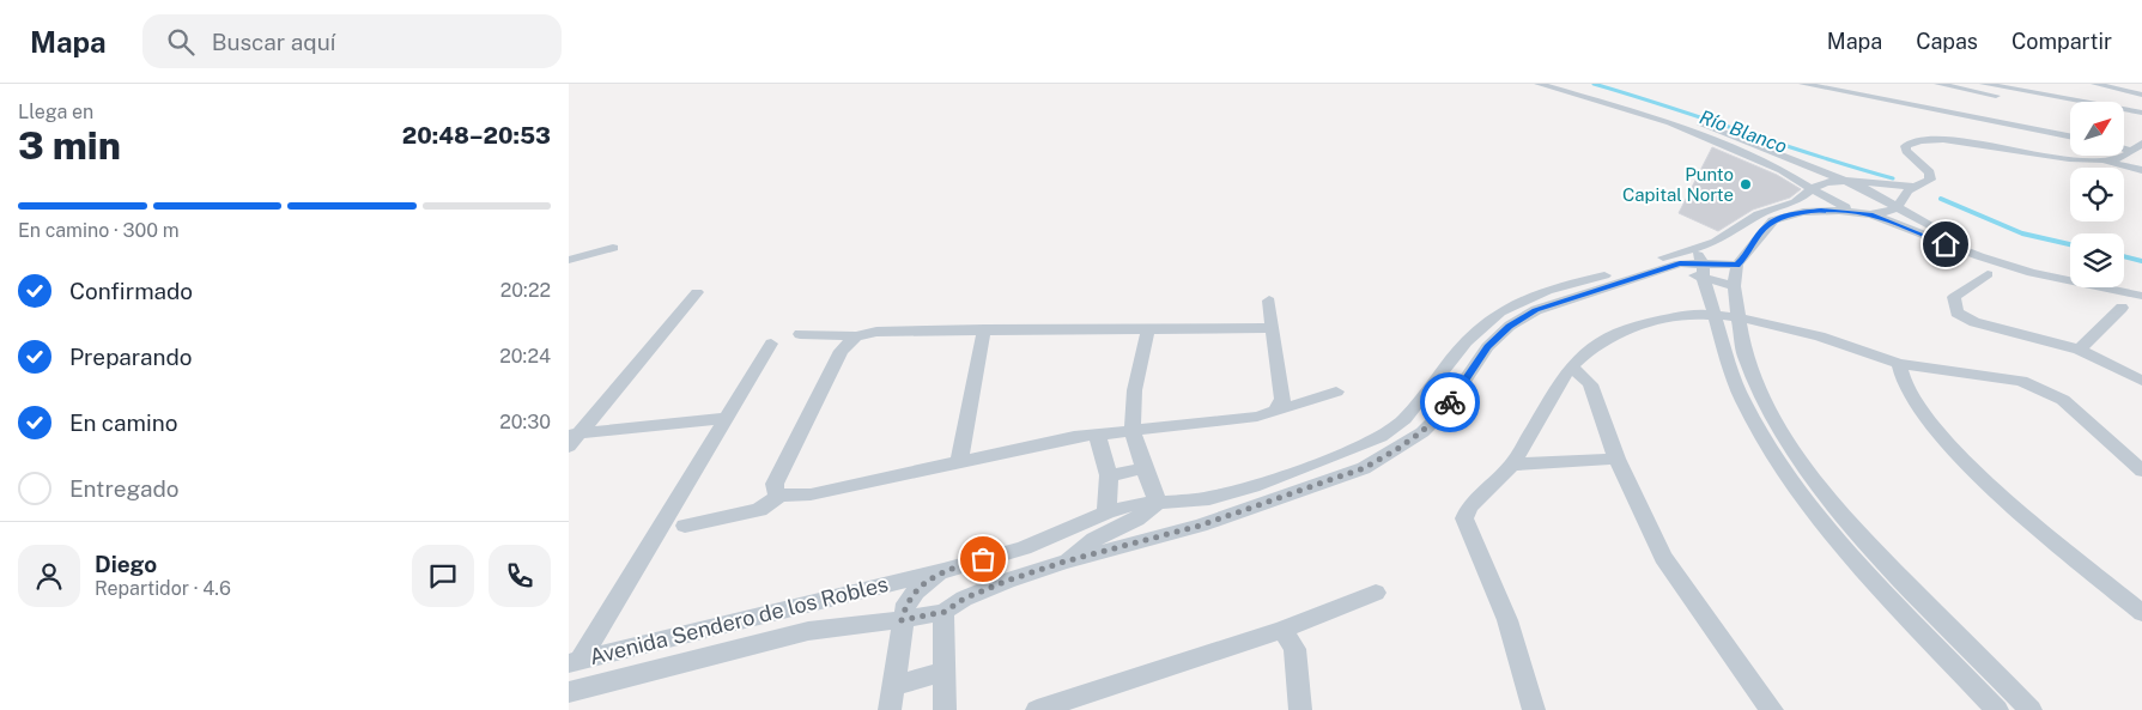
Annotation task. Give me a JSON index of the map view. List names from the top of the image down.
{
  "streets": {
    "street": ["Avenida Sendero de los Robles"]
  },
  "water": ["Río Blanco"],
  "places": ["Punto Capital Norte"],
  "north": "top right",
  "page": {
    "header": "Mapa",
    "search": "Buscar aquí",
    "nav": ["Mapa", "Capas", "Compartir"],
    "heading": ["3 min", "Llega en", "20:48–20:53"],
    "panel": ["Diego", "Repartidor · 4.6"],
    "bar": "En camino · 300 m",
    "list": [
      ["Confirmado", "20:22"],
      ["Preparando", "20:24"],
      ["En camino", "20:30"],
      "Entregado"
    ]
  }
}
